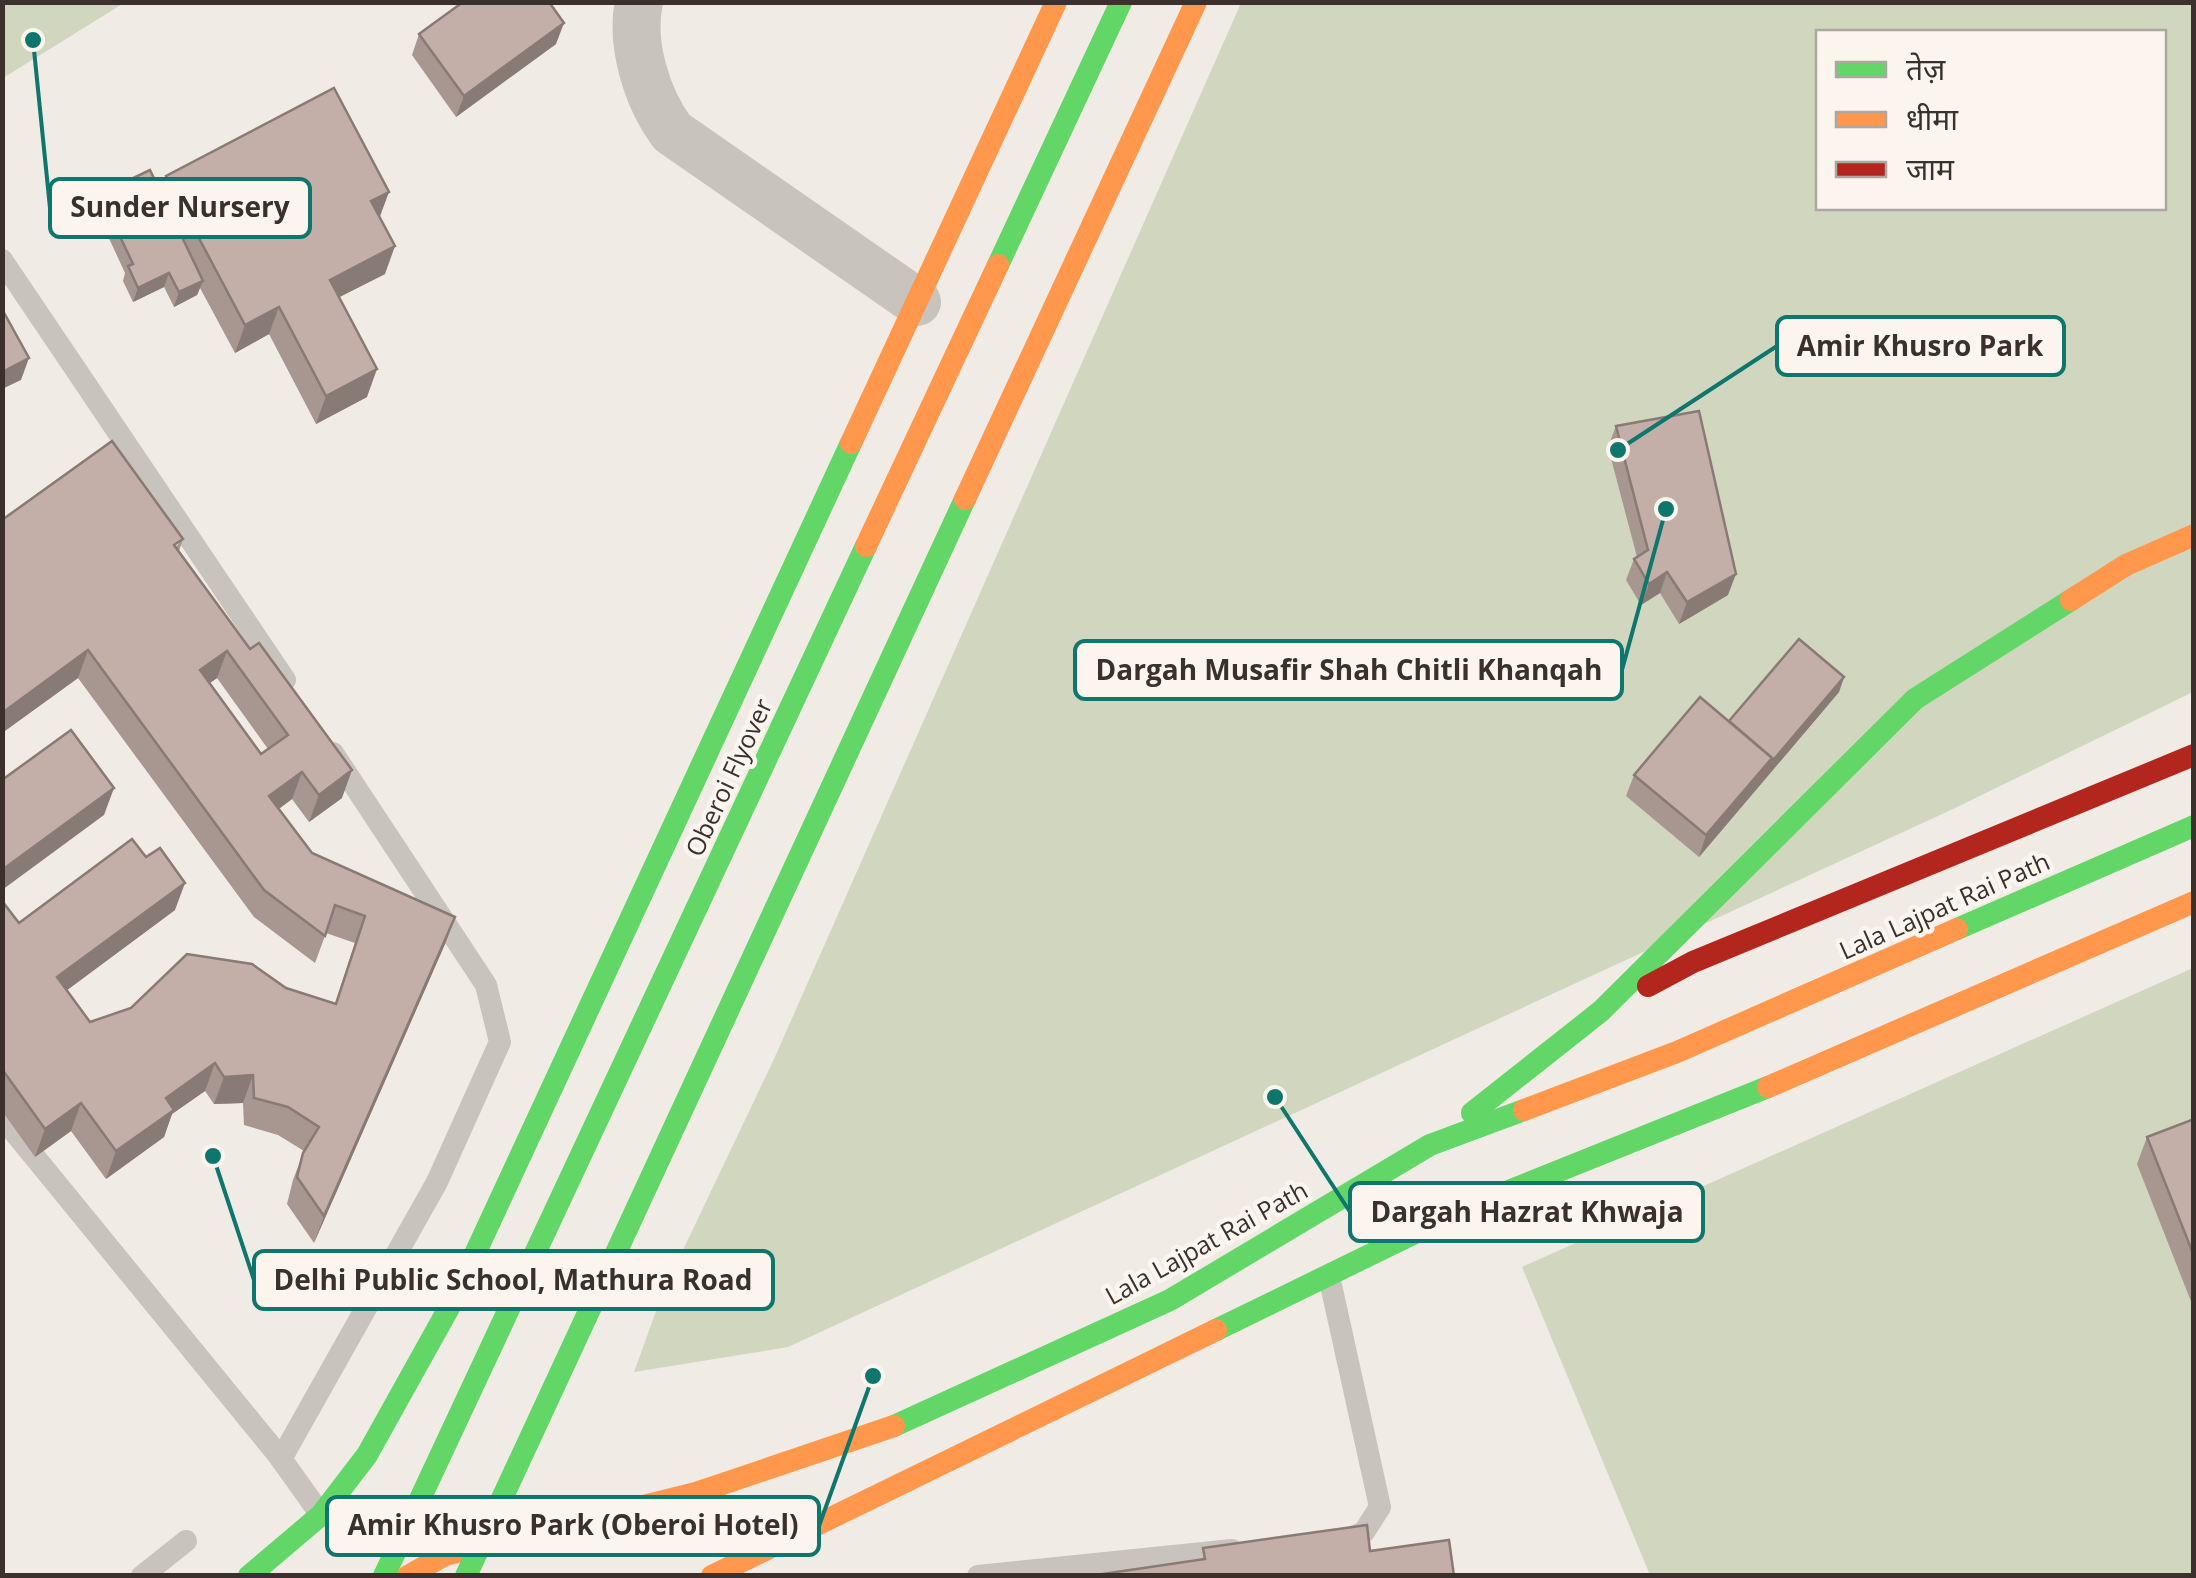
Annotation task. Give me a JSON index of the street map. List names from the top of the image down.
{
  "streets": {
    "main road": ["Oberoi Flyover", "Lala Lajpat Rai Path"]
  },
  "places": [
    "Sunder Nursery",
    "Amir Khusro Park",
    "Dargah Musafir Shah Chitli Khanqah",
    "Dargah Hazrat Khwaja",
    "Delhi Public School, Mathura Road",
    "Amir Khusro Park (Oberoi Hotel)"
  ],
  "legend": ["तेज़", "धीमा", "जाम"]
}
